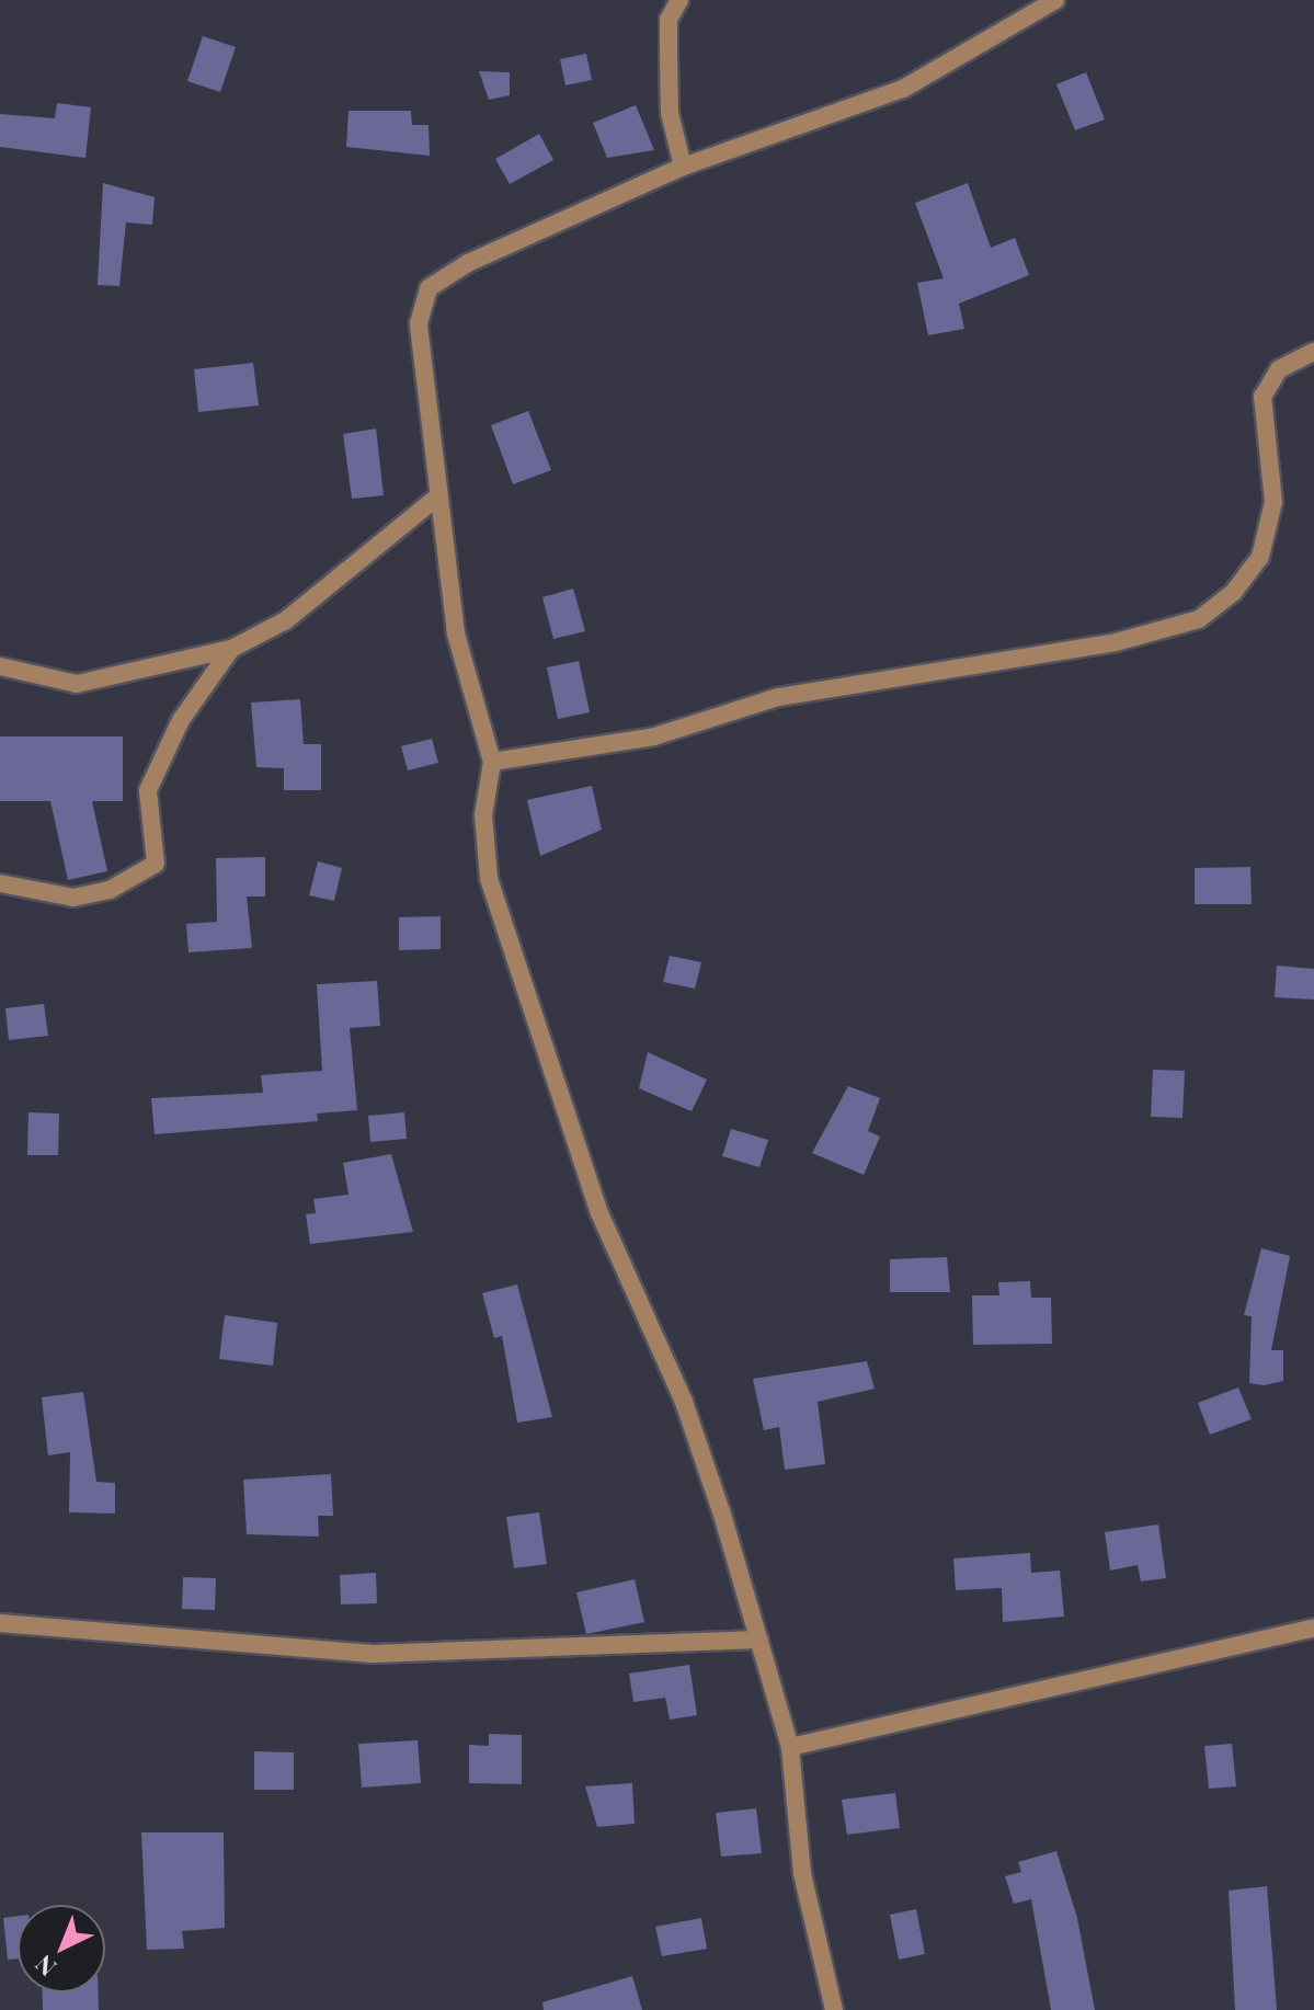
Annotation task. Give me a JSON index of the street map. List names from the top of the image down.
{
  "north": "bottom left"
}
